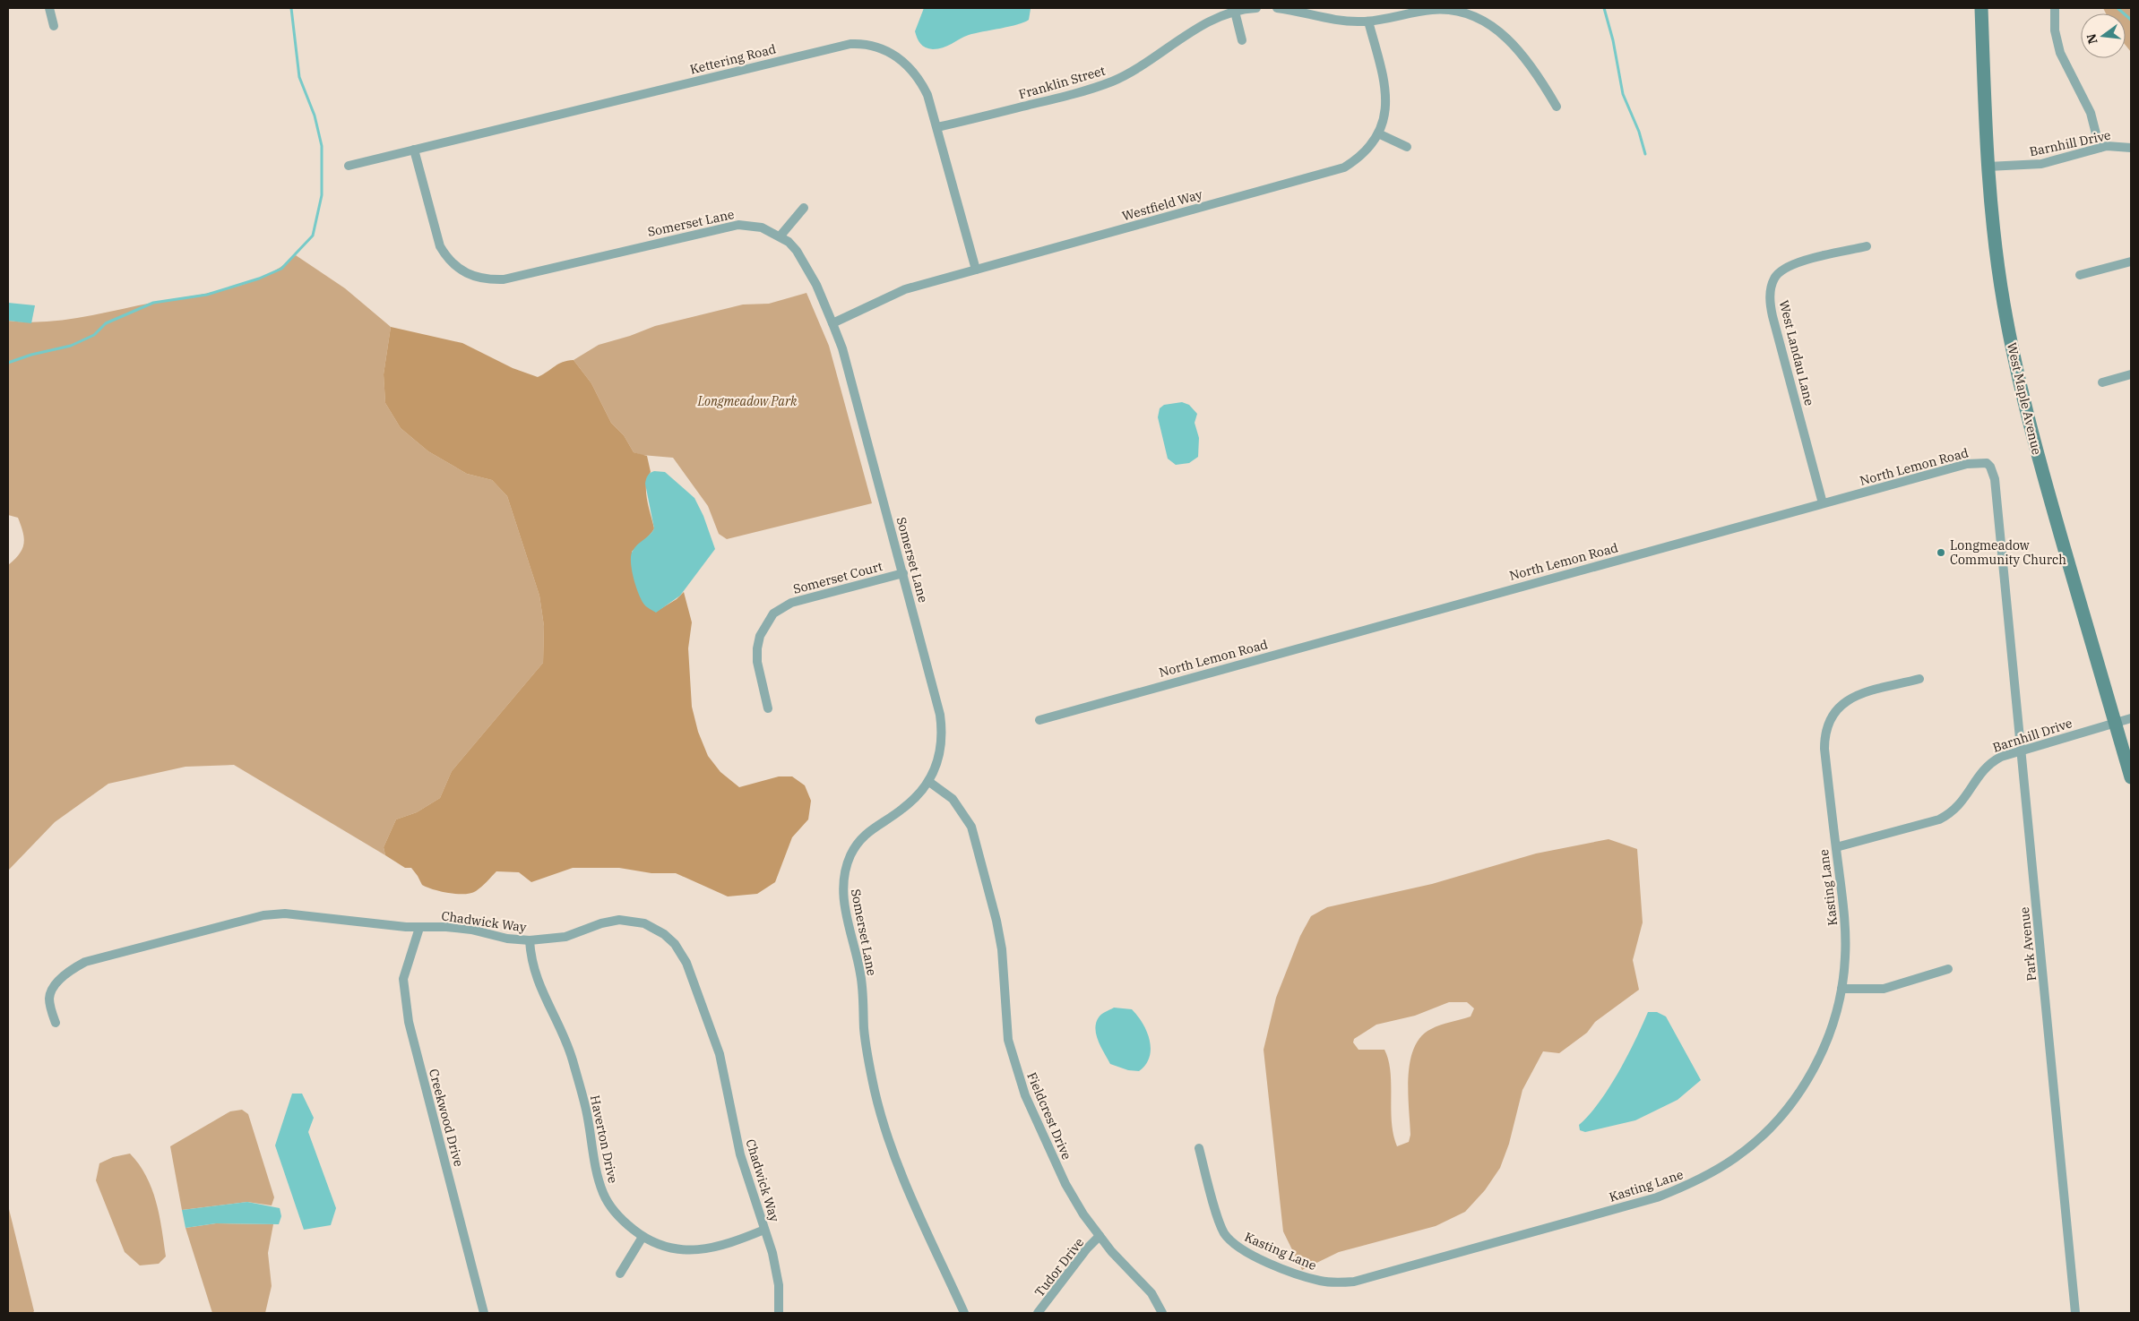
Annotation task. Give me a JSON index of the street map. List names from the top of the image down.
{
  "streets": {
    "main road": ["West Maple Avenue"],
    "street": [
      "Kettering Road",
      "Franklin Street",
      "Barnhill Drive",
      "Westfield Way",
      "Somerset Lane",
      "West Landau Lane",
      "North Lemon Road",
      "Somerset Court",
      "Kasting Lane",
      "Chadwick Way",
      "Park Avenue",
      "Fieldcrest Drive",
      "Creekwood Drive",
      "Haverton Drive",
      "Tudor Drive"
    ]
  },
  "crossings": [
    ["Kettering Road", "Franklin Street"],
    ["Kettering Road", "Westfield Way"],
    ["Kettering Road", "Somerset Lane"],
    ["Barnhill Drive", "West Maple Avenue"],
    ["Barnhill Drive", "Kasting Lane"],
    ["Barnhill Drive", "Park Avenue"],
    ["Westfield Way", "Somerset Lane"],
    ["Somerset Lane", "Somerset Court"],
    ["Somerset Lane", "Fieldcrest Drive"],
    ["West Landau Lane", "North Lemon Road"],
    ["North Lemon Road", "Park Avenue"],
    ["Chadwick Way", "Creekwood Drive"],
    ["Chadwick Way", "Haverton Drive"],
    ["Fieldcrest Drive", "Tudor Drive"]
  ],
  "parks": ["Longmeadow Park"],
  "places": ["Longmeadow Community Church"],
  "north": "left"
}
